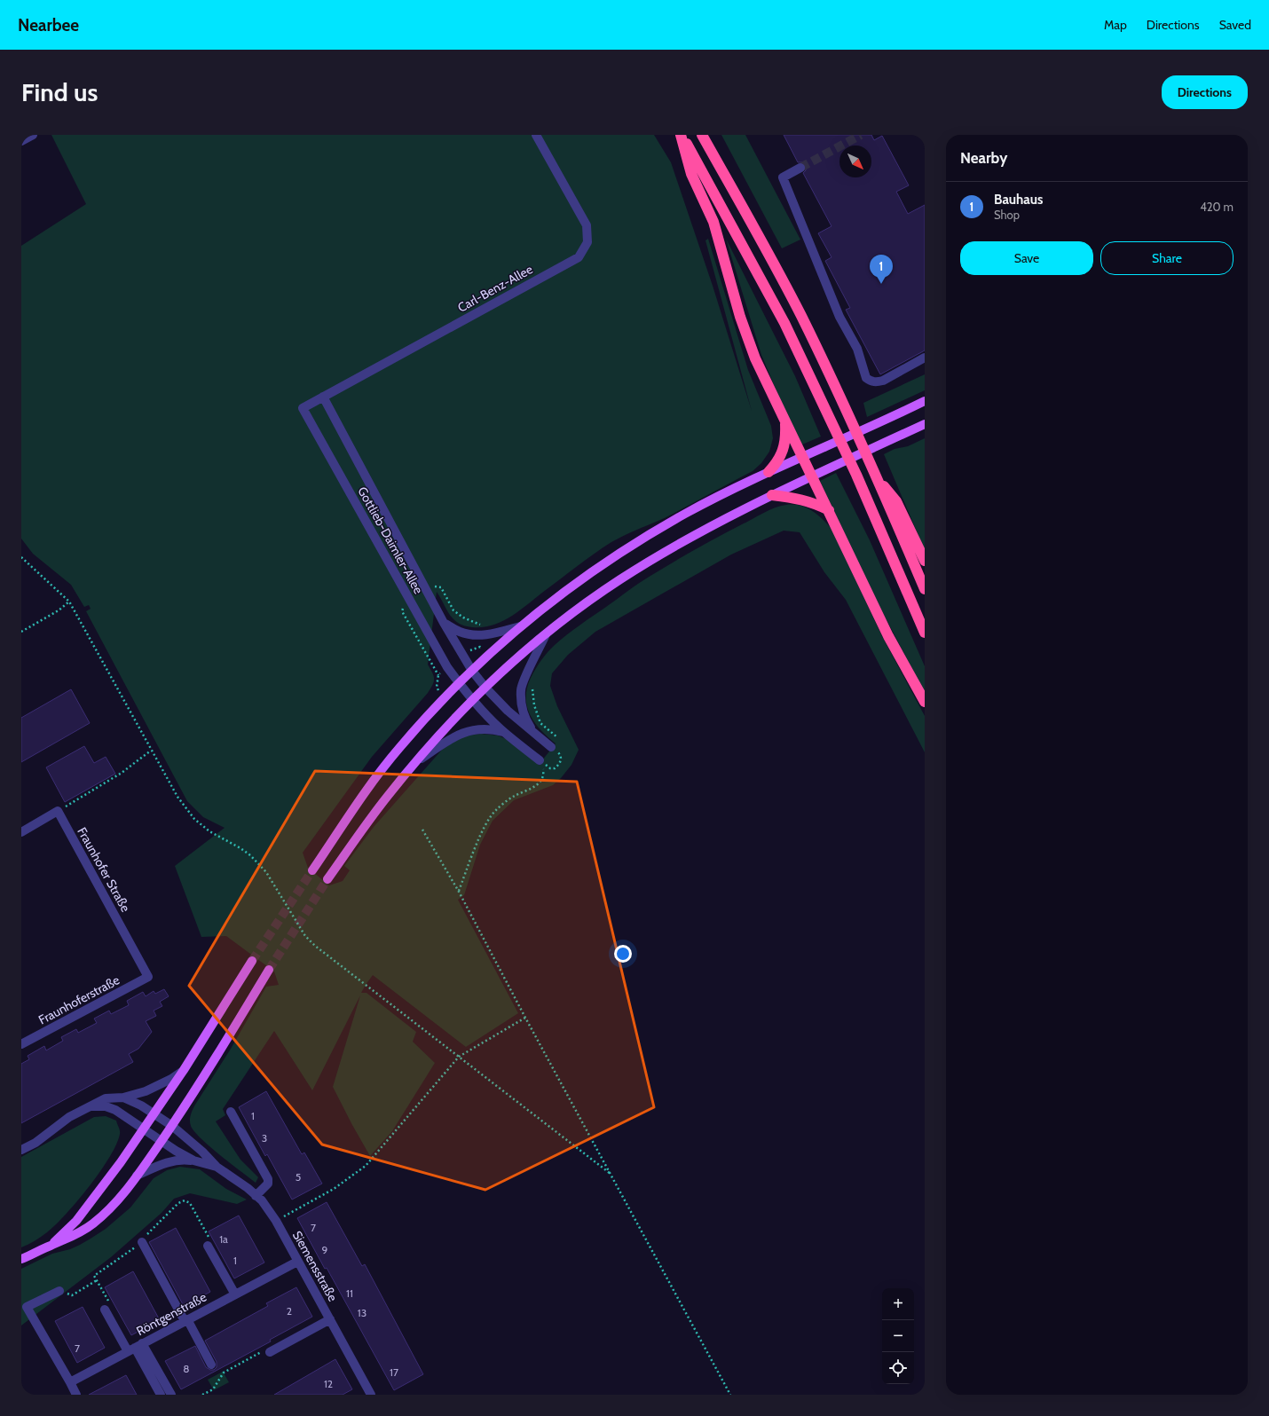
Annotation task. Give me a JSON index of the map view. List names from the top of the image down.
{
  "streets": {
    "street": [
      "Carl-Benz-Allee",
      "Gottlieb-Daimler-Allee",
      "Fraunhofer Straße",
      "Fraunhoferstraße",
      "Siemensstraße",
      "Röntgenstraße"
    ]
  },
  "crossings": [
    ["Carl-Benz-Allee", "Gottlieb-Daimler-Allee"],
    ["Fraunhofer Straße", "Fraunhoferstraße"],
    ["Siemensstraße", "Röntgenstraße"]
  ],
  "house_numbers": [
    "1",
    "3",
    "5",
    "7",
    "1a",
    "9",
    "1",
    "11",
    "2",
    "13",
    "7",
    "8",
    "17",
    "12"
  ],
  "north": "bottom right",
  "page": {
    "header": "Nearbee",
    "nav": ["Map", "Directions", "Saved"],
    "buttons": [
      "Directions",
      ["Save", "Share"]
    ],
    "title": "Find us",
    "heading": "Nearby",
    "list": [
      {
        "mark": "1",
        "name": "Bauhaus",
        "note": "Shop",
        "value": "420 m"
      }
    ],
    "pins": "1",
    "map_buttons": ["+", "−"]
  }
}
